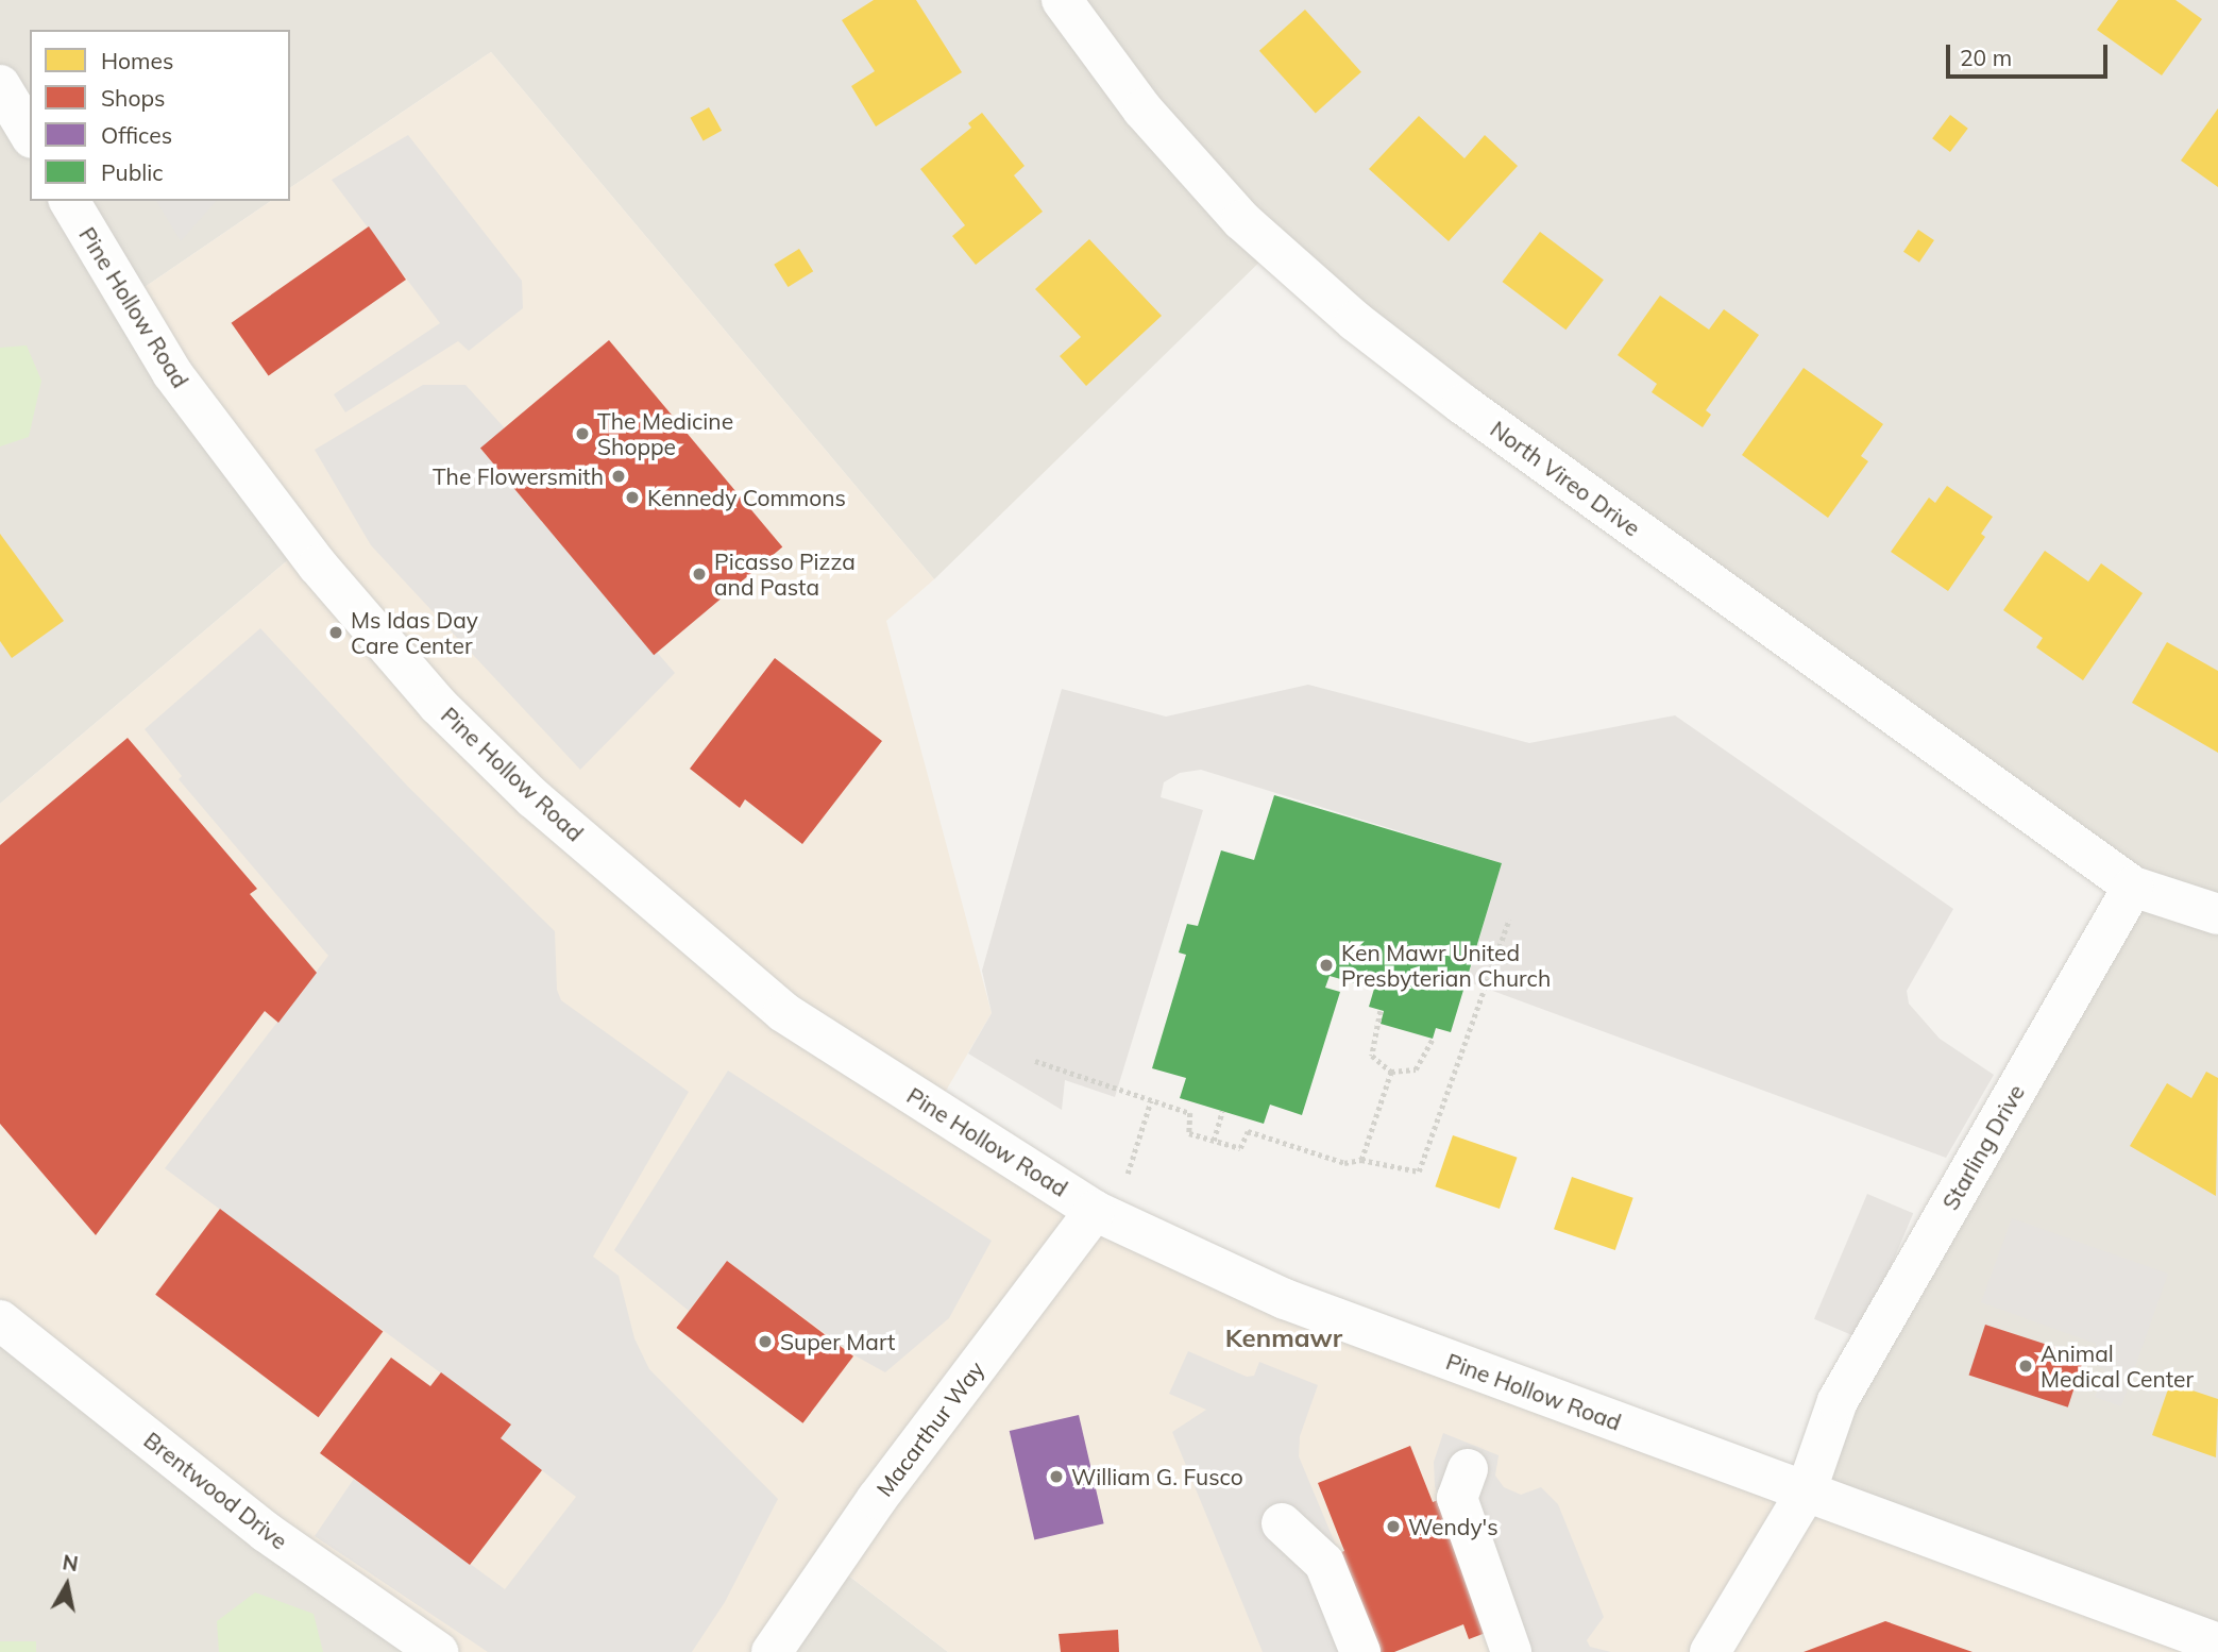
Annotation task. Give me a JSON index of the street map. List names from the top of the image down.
{
  "streets": {
    "street": [
      "Pine Hollow Road",
      "North Vireo Drive",
      "Starling Drive",
      "Macarthur Way",
      "Brentwood Drive"
    ]
  },
  "crossings": [
    ["Pine Hollow Road", "Starling Drive"],
    ["Pine Hollow Road", "Macarthur Way"],
    ["North Vireo Drive", "Starling Drive"]
  ],
  "districts": ["Kenmawr"],
  "places": [
    "The Medicine Shoppe",
    "The Flowersmith",
    "Kennedy Commons",
    "Picasso Pizza and Pasta",
    "Ms Idas Day Care Center",
    "Ken Mawr United Presbyterian Church",
    "Super Mart",
    "Animal Medical Center",
    "William G. Fusco",
    "Wendy's"
  ],
  "legend": [
    "Homes",
    "Shops",
    "Offices",
    "Public"
  ],
  "scale_bar": "20 m",
  "north": "top"
}
